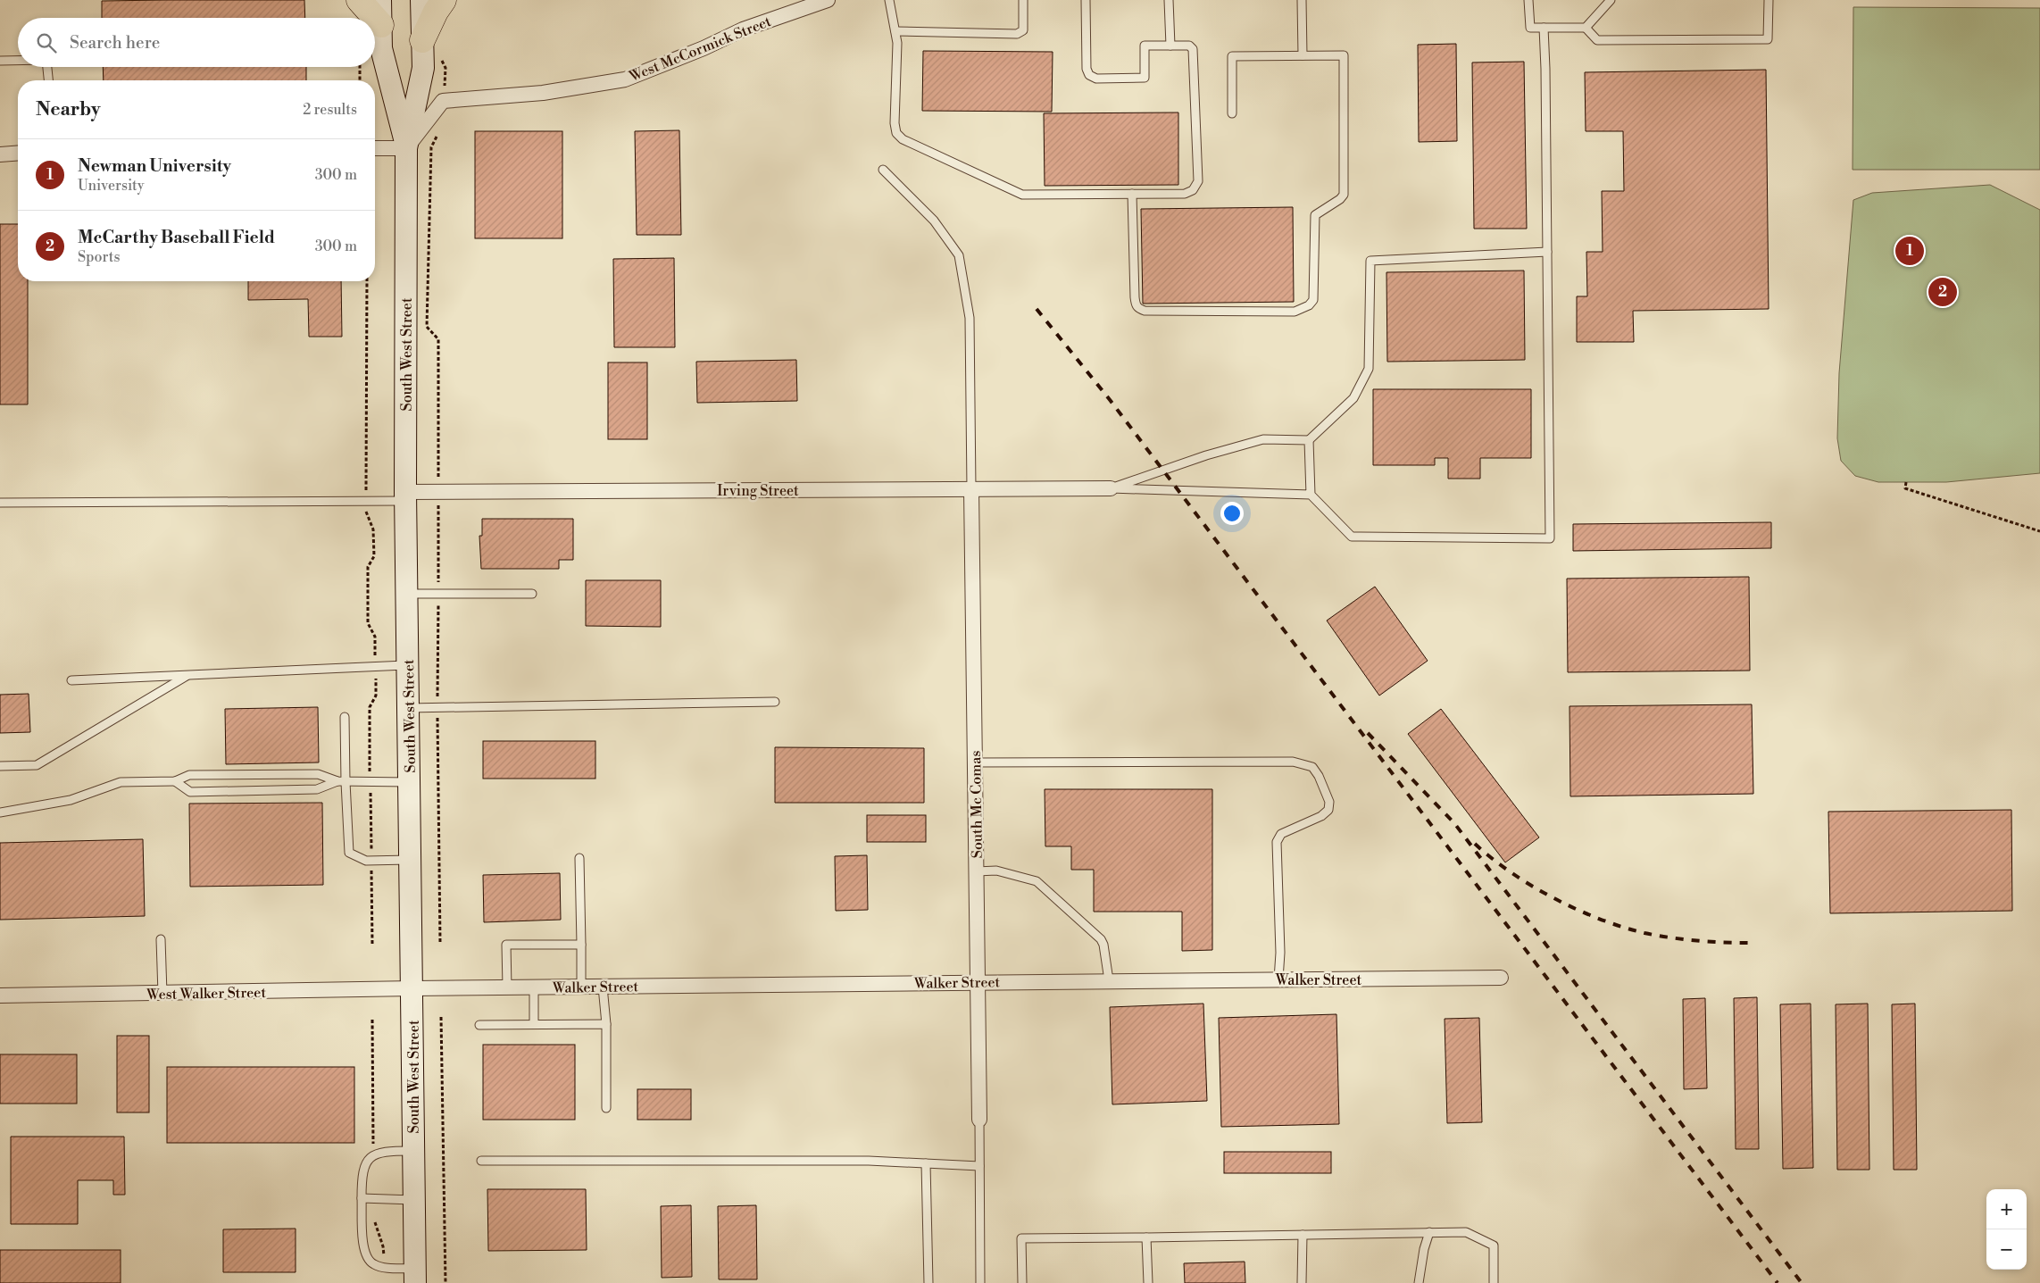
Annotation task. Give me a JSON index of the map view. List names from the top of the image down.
{
  "streets": {
    "main road": ["South West Street"],
    "street": [
      "West McCormick Street",
      "Irving Street",
      "South Mc Comas",
      "Walker Street",
      "West Walker Street"
    ]
  },
  "crossings": [
    ["South West Street", "Irving Street"],
    ["South West Street", "Walker Street"],
    ["South West Street", "West Walker Street"],
    ["Irving Street", "South Mc Comas"],
    ["South Mc Comas", "Walker Street"],
    ["Walker Street", "West Walker Street"]
  ],
  "page": {
    "search": "Search here",
    "heading": ["Nearby", "2 results"],
    "list": [
      {
        "mark": "1",
        "name": "Newman University",
        "note": "University",
        "value": "300 m"
      },
      {
        "mark": "2",
        "name": "McCarthy Baseball Field",
        "note": "Sports",
        "value": "300 m"
      }
    ],
    "pins": ["1", "2"],
    "map_buttons": ["+", "−"]
  }
}
